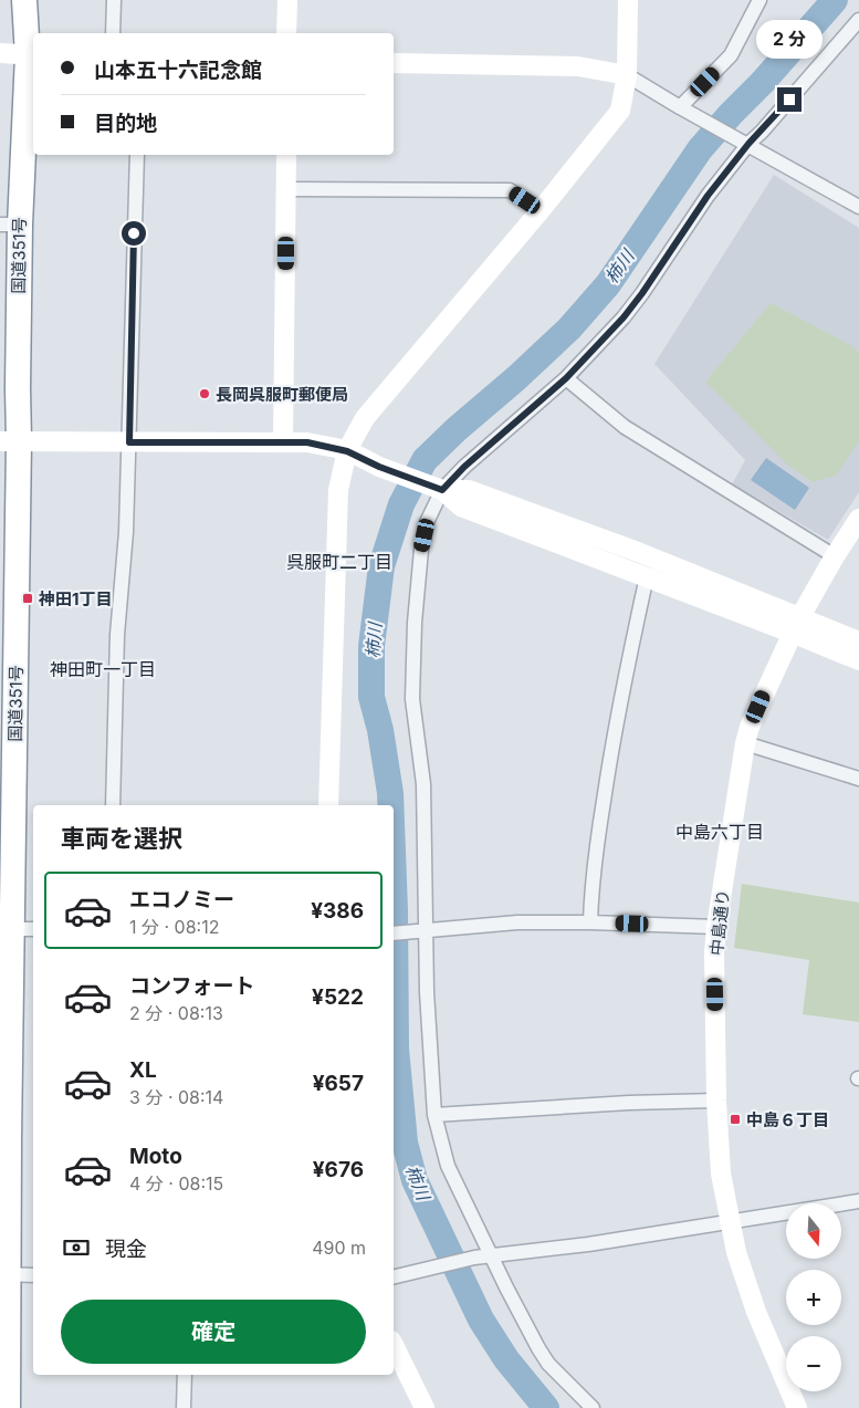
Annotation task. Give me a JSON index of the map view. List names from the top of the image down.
{
  "streets": {
    "highway": ["国道351号"],
    "street": ["中島通り"]
  },
  "districts": ["呉服町二丁目", "神田町一丁目", "中島六丁目"],
  "water": ["柿川"],
  "places": {
    "other": ["長岡呉服町郵便局"],
    "transit": ["神田1丁目", "中島６丁目"]
  },
  "north": "bottom",
  "page": {
    "bubble": "2 分",
    "banner": ["山本五十六記念館", "目的地"],
    "heading": "車両を選択",
    "list": [
      {
        "name": "エコノミー",
        "note": "1 分 · 08:12",
        "value": "¥386"
      },
      {
        "name": "コンフォート",
        "note": "2 分 · 08:13",
        "value": "¥522"
      },
      {
        "name": "XL",
        "note": "3 分 · 08:14",
        "value": "¥657"
      },
      {
        "name": "Moto",
        "note": "4 分 · 08:15",
        "value": "¥676"
      }
    ],
    "map_buttons": ["+", "−"],
    "pay": ["現金", "490 m"],
    "buttons": "確定"
  }
}
